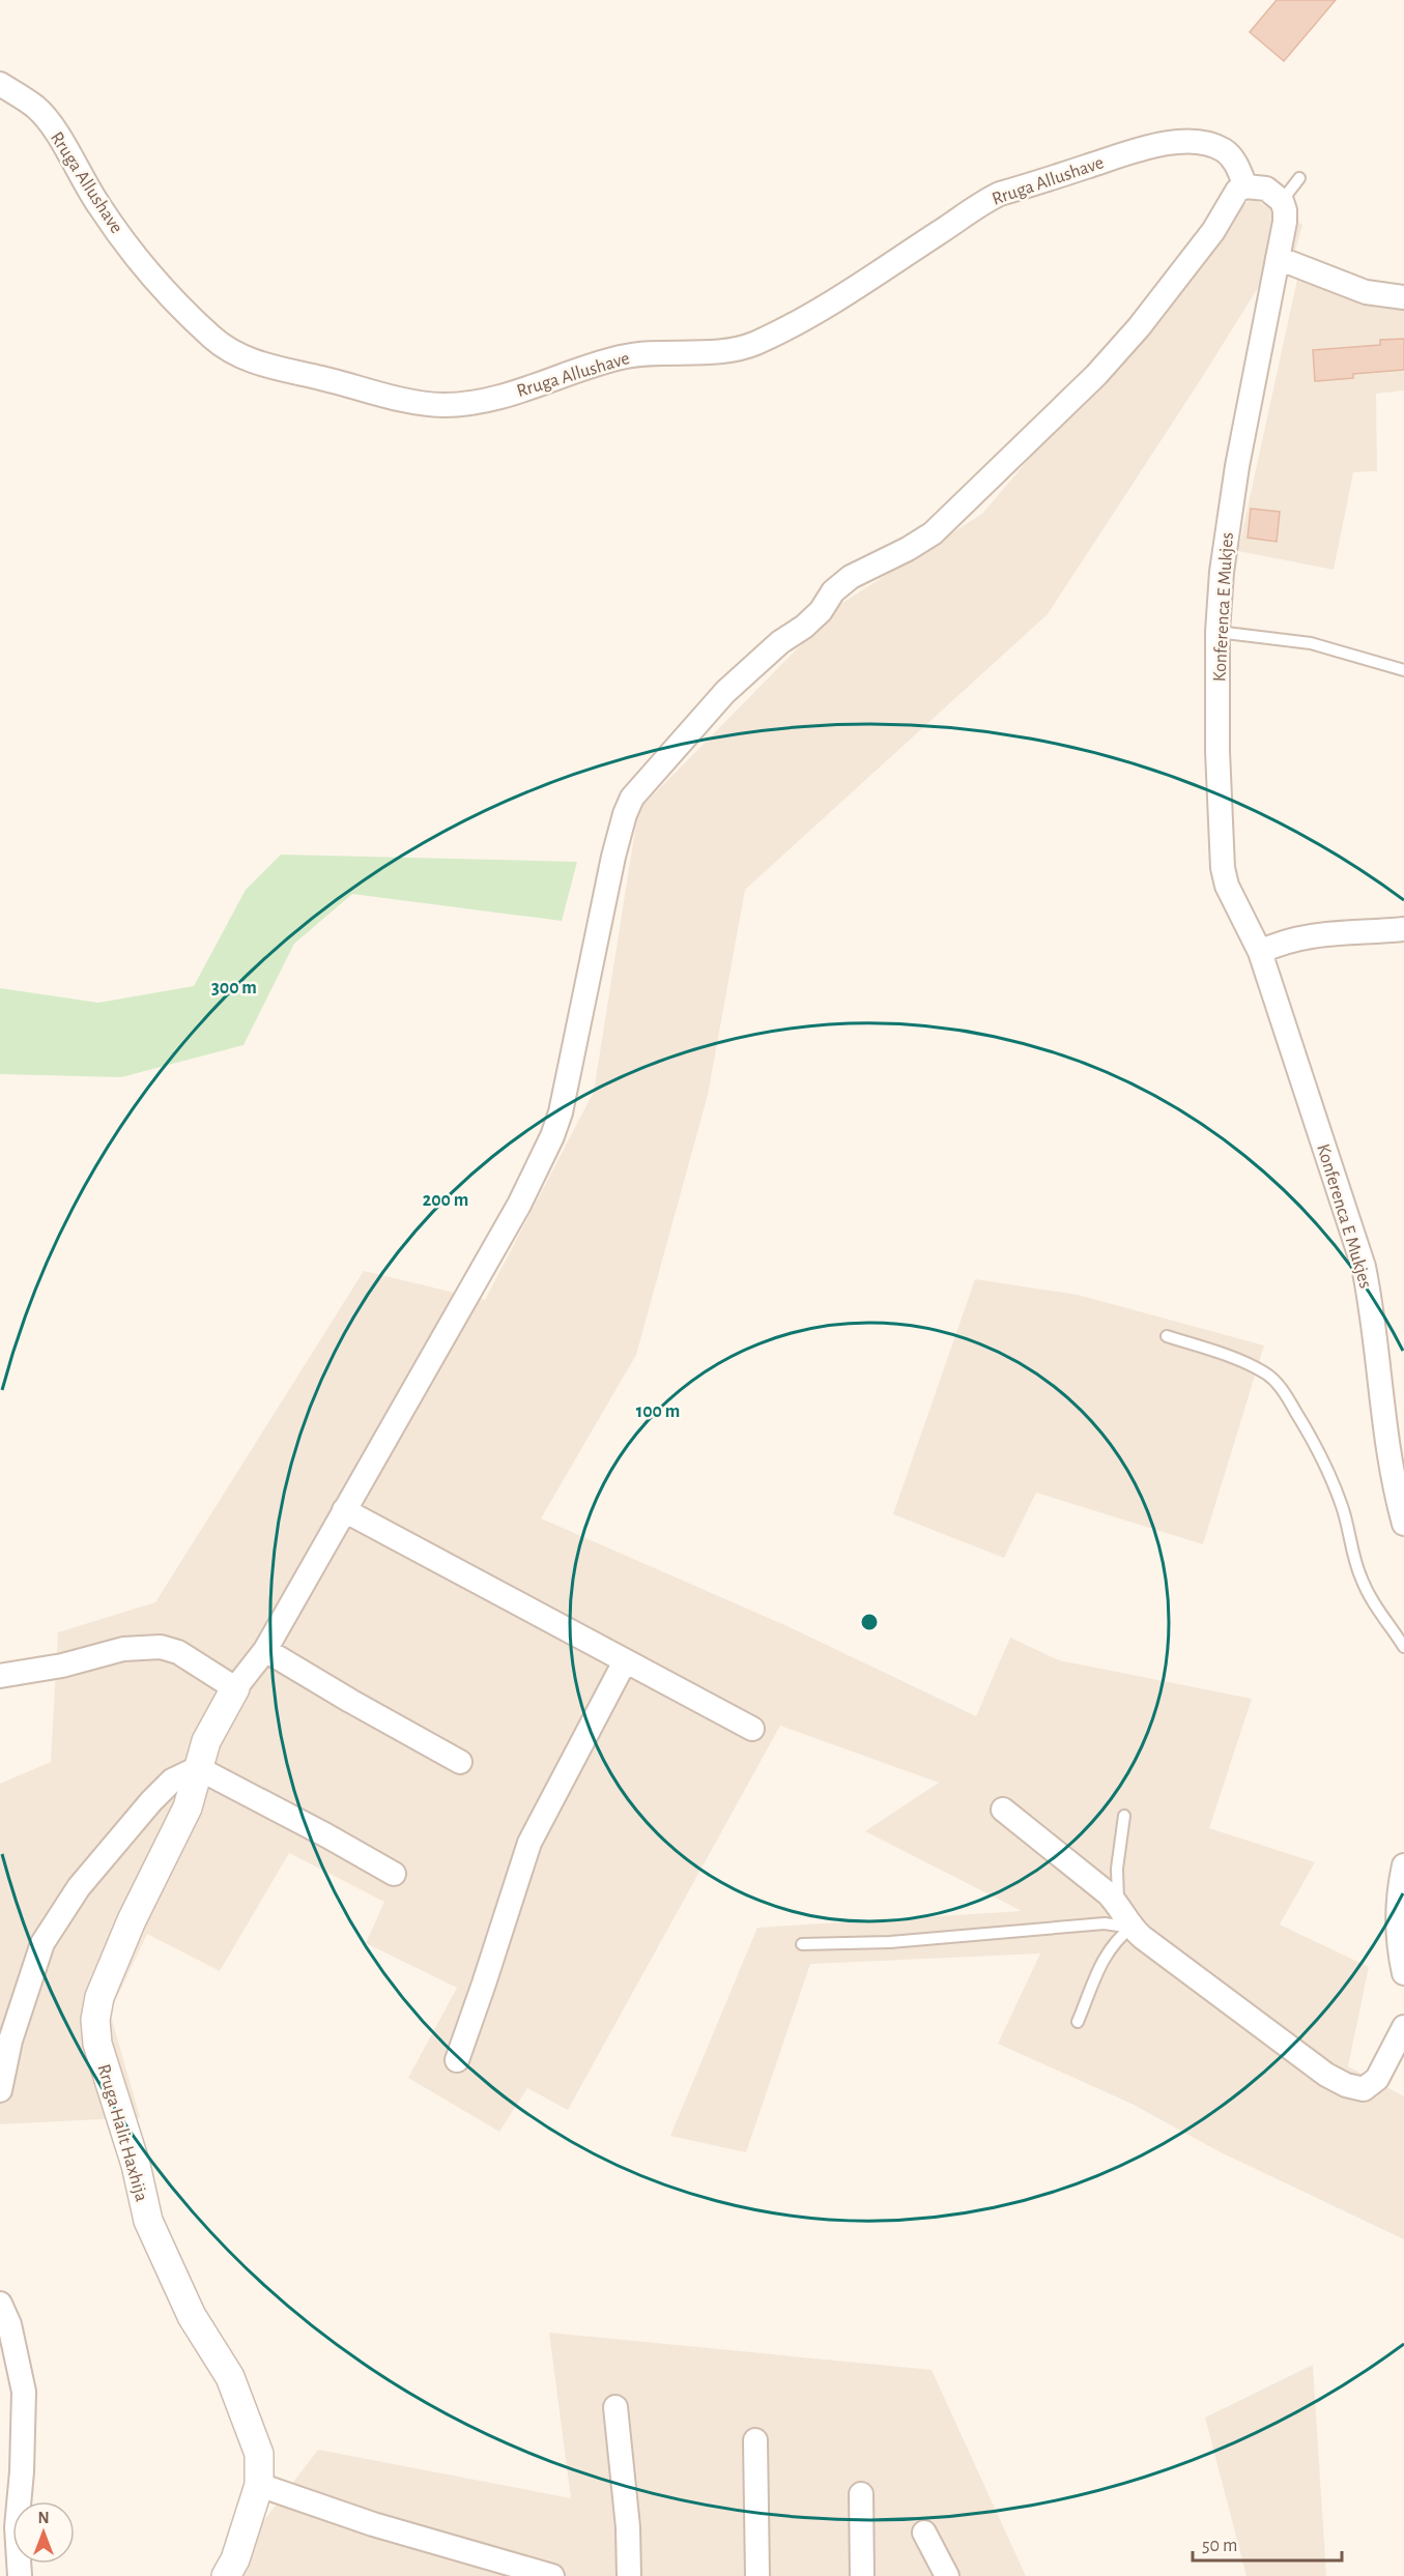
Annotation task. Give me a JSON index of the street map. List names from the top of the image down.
{
  "streets": {
    "street": ["Rruga Allushave", "Konferenca E Mukjes", "Rruga Halit Haxhija"]
  },
  "scale_bar": "50 m",
  "north": "top",
  "rings": ["300 m", "200 m", "100 m"]
}
